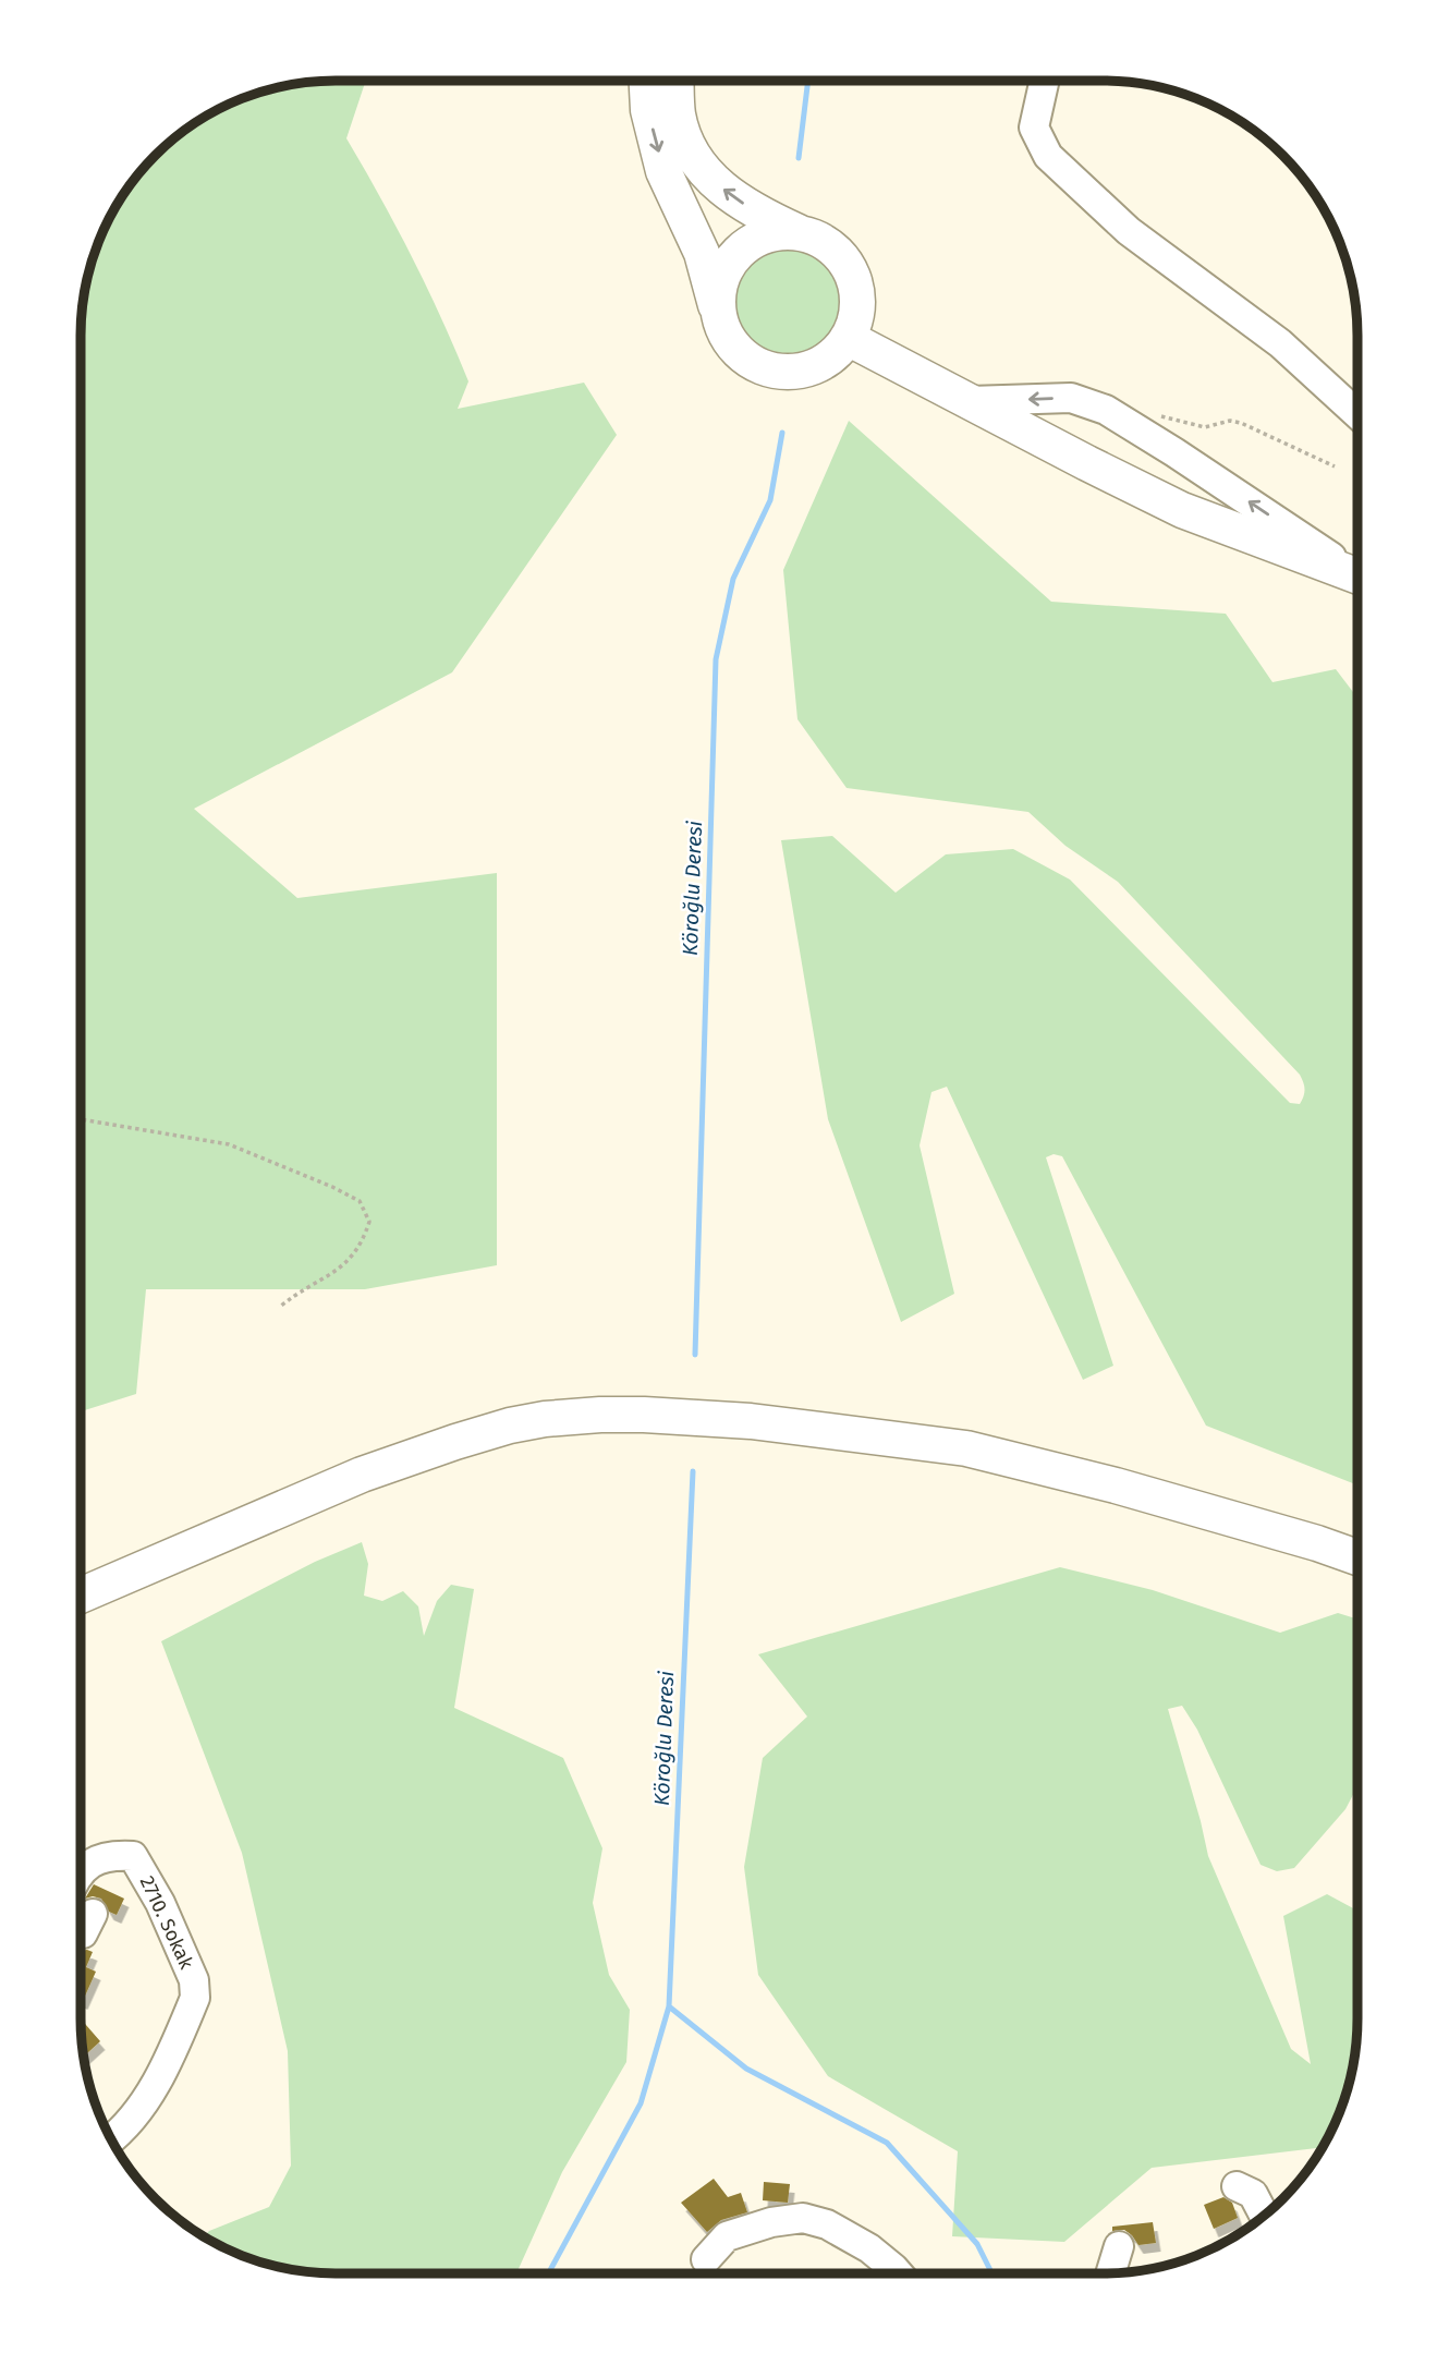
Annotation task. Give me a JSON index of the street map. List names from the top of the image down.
{
  "streets": {
    "street": ["2710. Sokak"]
  },
  "water": ["Köroğlu Deresi"]
}
